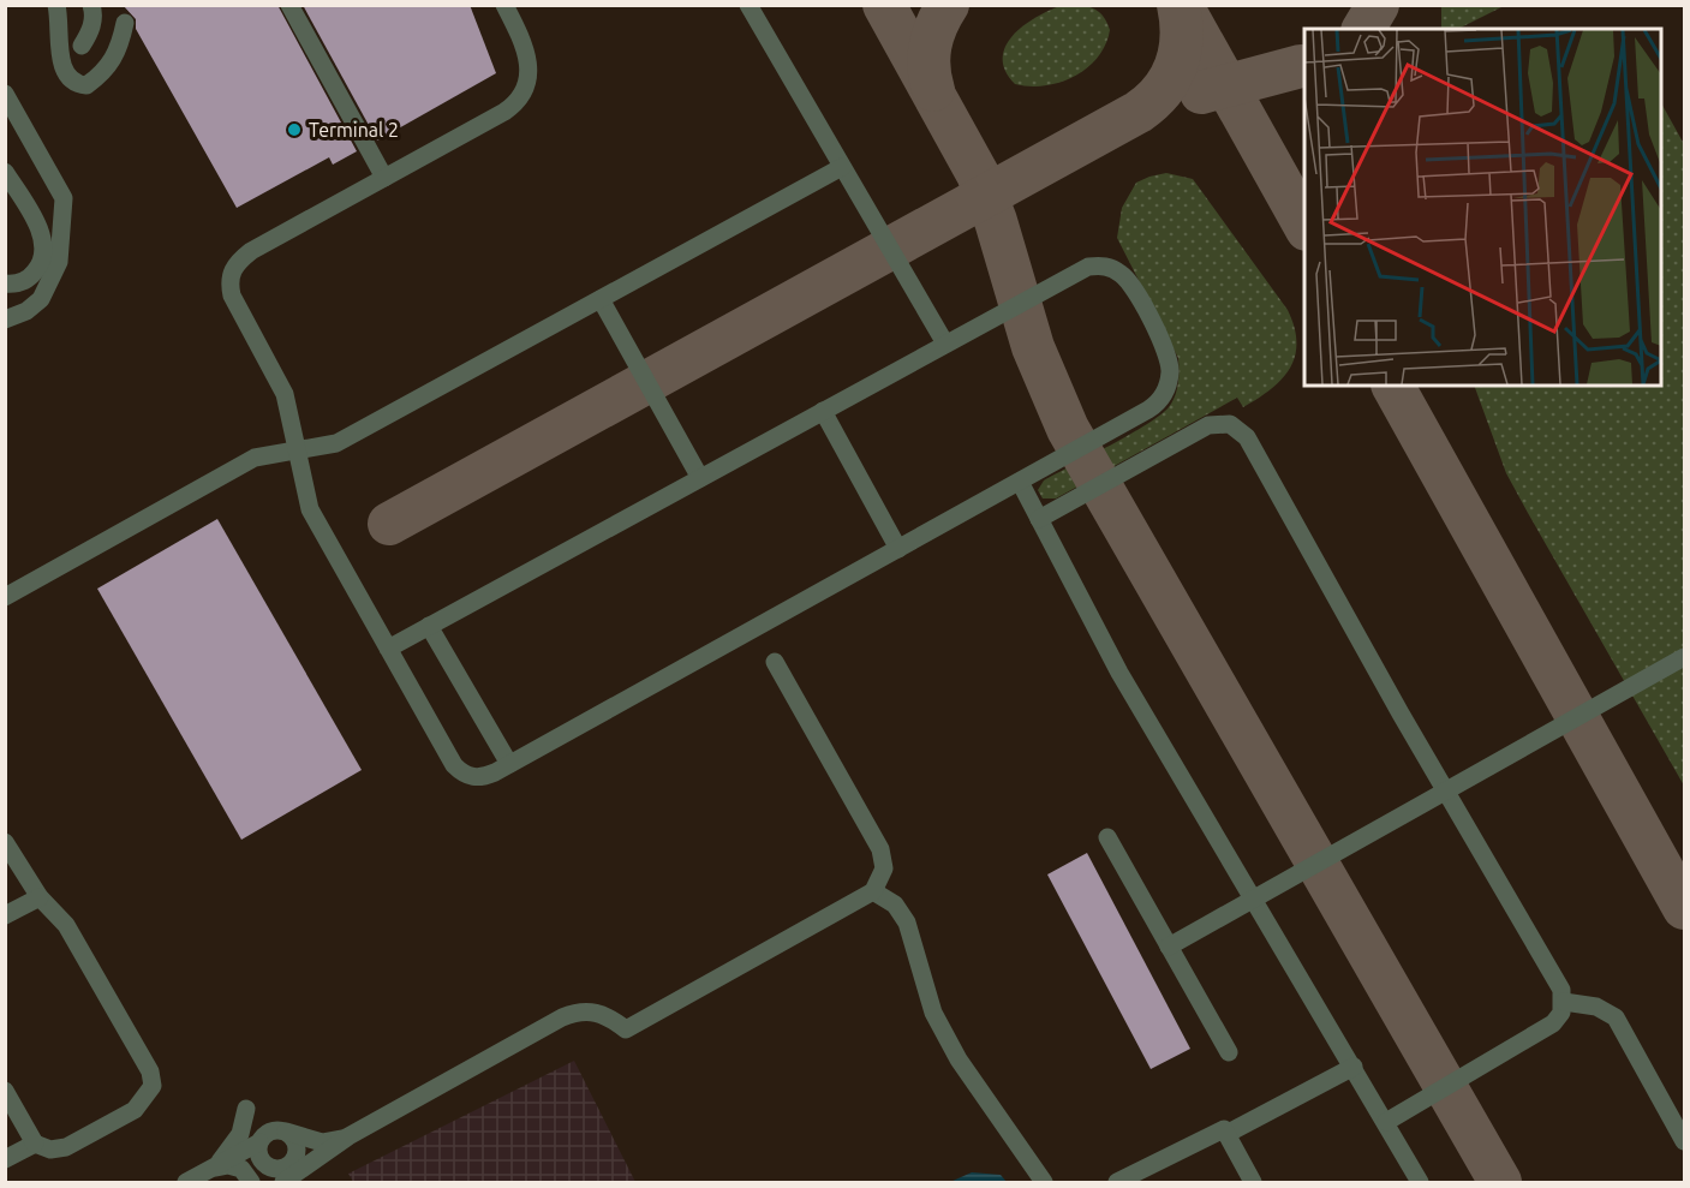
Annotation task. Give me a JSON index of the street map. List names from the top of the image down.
{
  "places": ["Terminal 2"]
}
